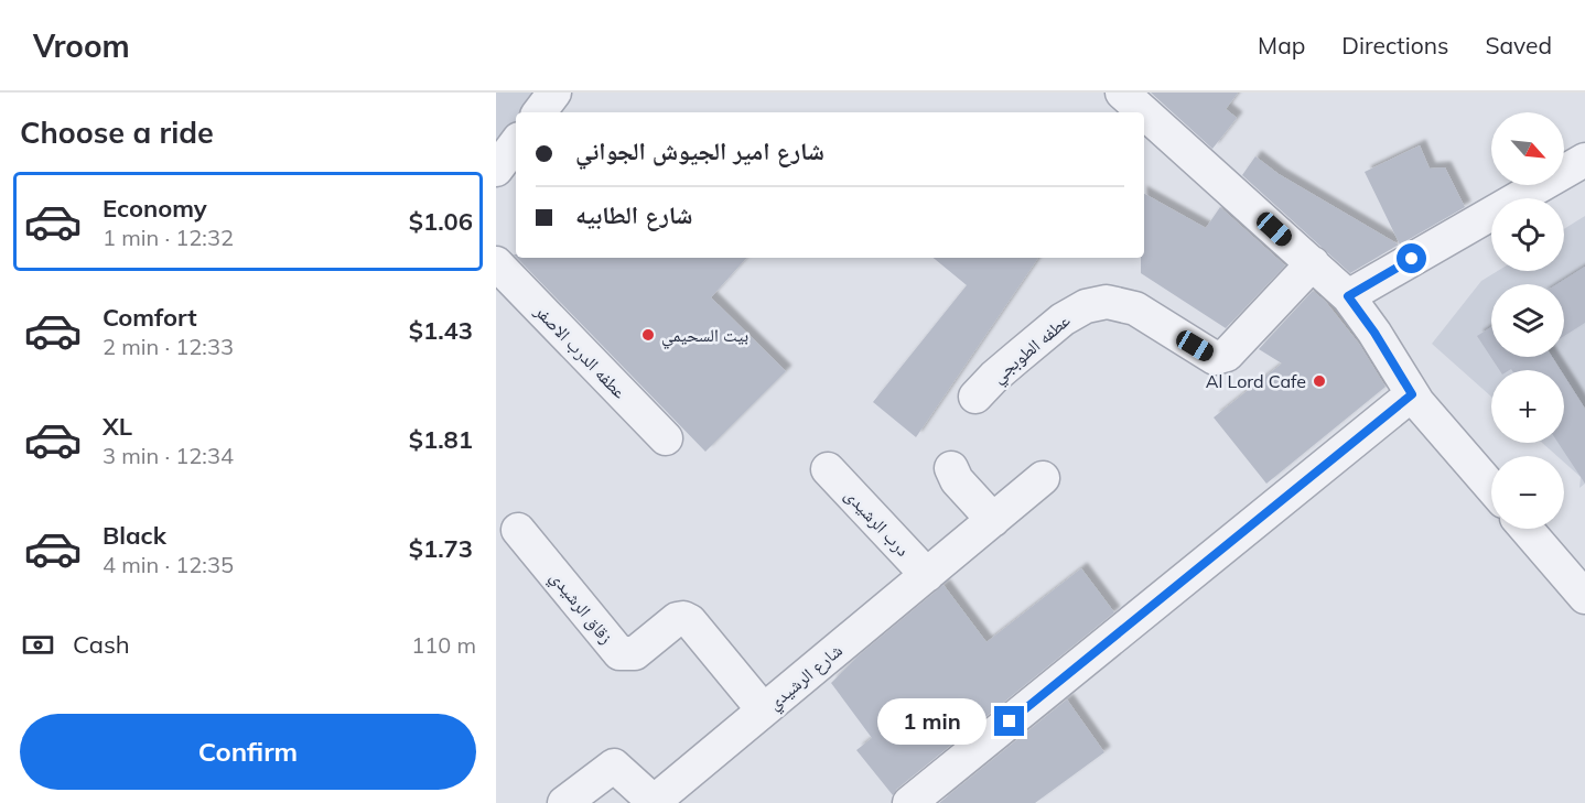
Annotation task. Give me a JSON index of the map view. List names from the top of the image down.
{
  "streets": {
    "street": [
      "عطفه الطوبجي",
      "عطفه الدرب الاصفر",
      "درب الرشيدى",
      "زقاق الرشيدي",
      "شارع الرشيدي"
    ]
  },
  "crossings": [
    ["درب الرشيدى", "شارع الرشيدي"],
    ["زقاق الرشيدي", "شارع الرشيدي"]
  ],
  "places": ["بيت السحيمي", "Al Lord Cafe"],
  "north": "bottom right",
  "page": {
    "header": "Vroom",
    "nav": ["Map", "Directions", "Saved"],
    "heading": "Choose a ride",
    "map_buttons": ["+", "−"],
    "banner": ["شارع امير الجيوش الجواني", "شارع الطابيه"],
    "list": [
      {
        "name": "Economy",
        "note": "1 min · 12:32",
        "value": "$1.06"
      },
      {
        "name": "Comfort",
        "note": "2 min · 12:33",
        "value": "$1.43"
      },
      {
        "name": "XL",
        "note": "3 min · 12:34",
        "value": "$1.81"
      },
      {
        "name": "Black",
        "note": "4 min · 12:35",
        "value": "$1.73"
      }
    ],
    "pay": ["Cash", "110 m"],
    "bubble": "1 min",
    "buttons": "Confirm"
  }
}
